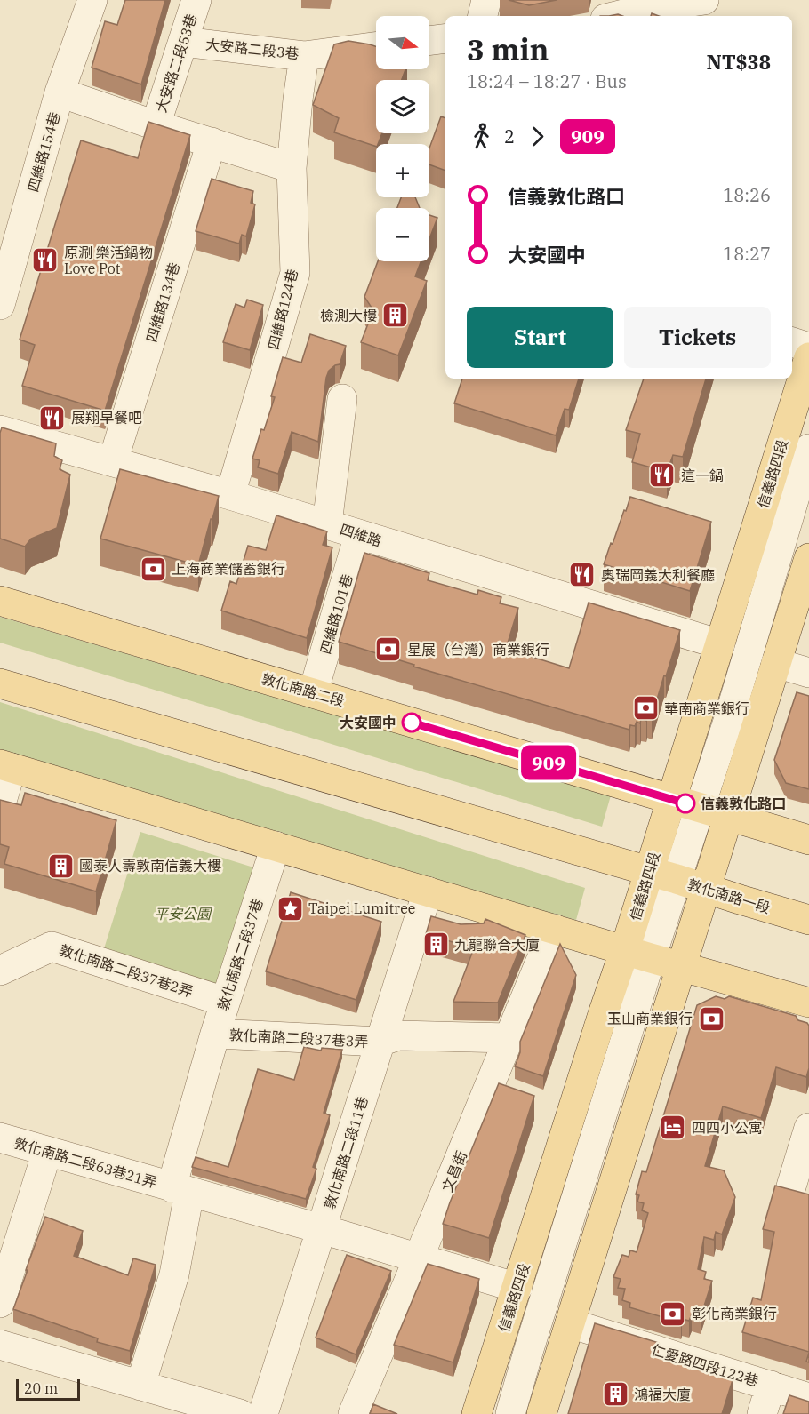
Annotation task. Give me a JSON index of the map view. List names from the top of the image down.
{
  "streets": {
    "main road": ["信義路四段", "敦化南路二段", "敦化南路一段"],
    "street": [
      "大安路二段3巷",
      "大安路二段53巷",
      "四維路154巷",
      "四維路134巷",
      "四維路124巷",
      "四維路",
      "四維路101巷",
      "敦化南路二段37巷",
      "敦化南路二段37巷2弄",
      "敦化南路二段37巷3弄",
      "敦化南路二段11巷",
      "敦化南路二段63巷21弄",
      "文昌街",
      "仁愛路四段122巷"
    ]
  },
  "crossings": [
    ["大安路二段3巷", "大安路二段53巷"],
    ["大安路二段3巷", "四維路124巷"],
    ["四維路134巷", "四維路"],
    ["四維路124巷", "四維路"],
    ["信義路四段", "四維路"],
    ["信義路四段", "敦化南路二段"],
    ["信義路四段", "敦化南路一段"],
    ["信義路四段", "敦化南路二段63巷21弄"],
    ["四維路", "四維路101巷"],
    ["四維路101巷", "敦化南路二段"],
    ["敦化南路二段37巷", "敦化南路二段37巷2弄"],
    ["敦化南路二段37巷", "敦化南路二段37巷3弄"],
    ["敦化南路二段37巷", "敦化南路二段63巷21弄"],
    ["敦化南路二段37巷3弄", "敦化南路二段11巷"],
    ["敦化南路二段37巷3弄", "文昌街"],
    ["敦化南路二段11巷", "敦化南路二段63巷21弄"],
    ["敦化南路二段63巷21弄", "文昌街"]
  ],
  "parks": ["平安公園"],
  "places": {
    "restaurant": [
      "原涮 樂活鍋物 Love Pot",
      "展翔早餐吧",
      "這一鍋",
      "奧瑞岡義大利餐廳"
    ],
    "building": [
      "檢測大樓",
      "國泰人壽敦南信義大樓",
      "九龍聯合大廈",
      "鴻福大廈"
    ],
    "bank": [
      "上海商業儲蓄銀行",
      "星展（台灣）商業銀行",
      "華南商業銀行",
      "玉山商業銀行",
      "彰化商業銀行"
    ],
    "other": ["大安國中", "信義敦化路口"],
    "place": ["Taipei Lumitree"],
    "hotel": ["四四小公寓"]
  },
  "lines": ["bus line 909"],
  "scale_bar": "20 m",
  "north": "right",
  "page": {
    "on_map": "909",
    "map_buttons": ["+", "−"],
    "heading": ["3 min", "18:24 – 18:27 · Bus", "NT$38"],
    "legs": ["2", "909"],
    "list": [
      {
        "name": "信義敦化路口",
        "value": "18:26"
      },
      {
        "name": "大安國中",
        "value": "18:27"
      }
    ],
    "buttons": ["Start", "Tickets"],
    "scale": "20 m"
  }
}
